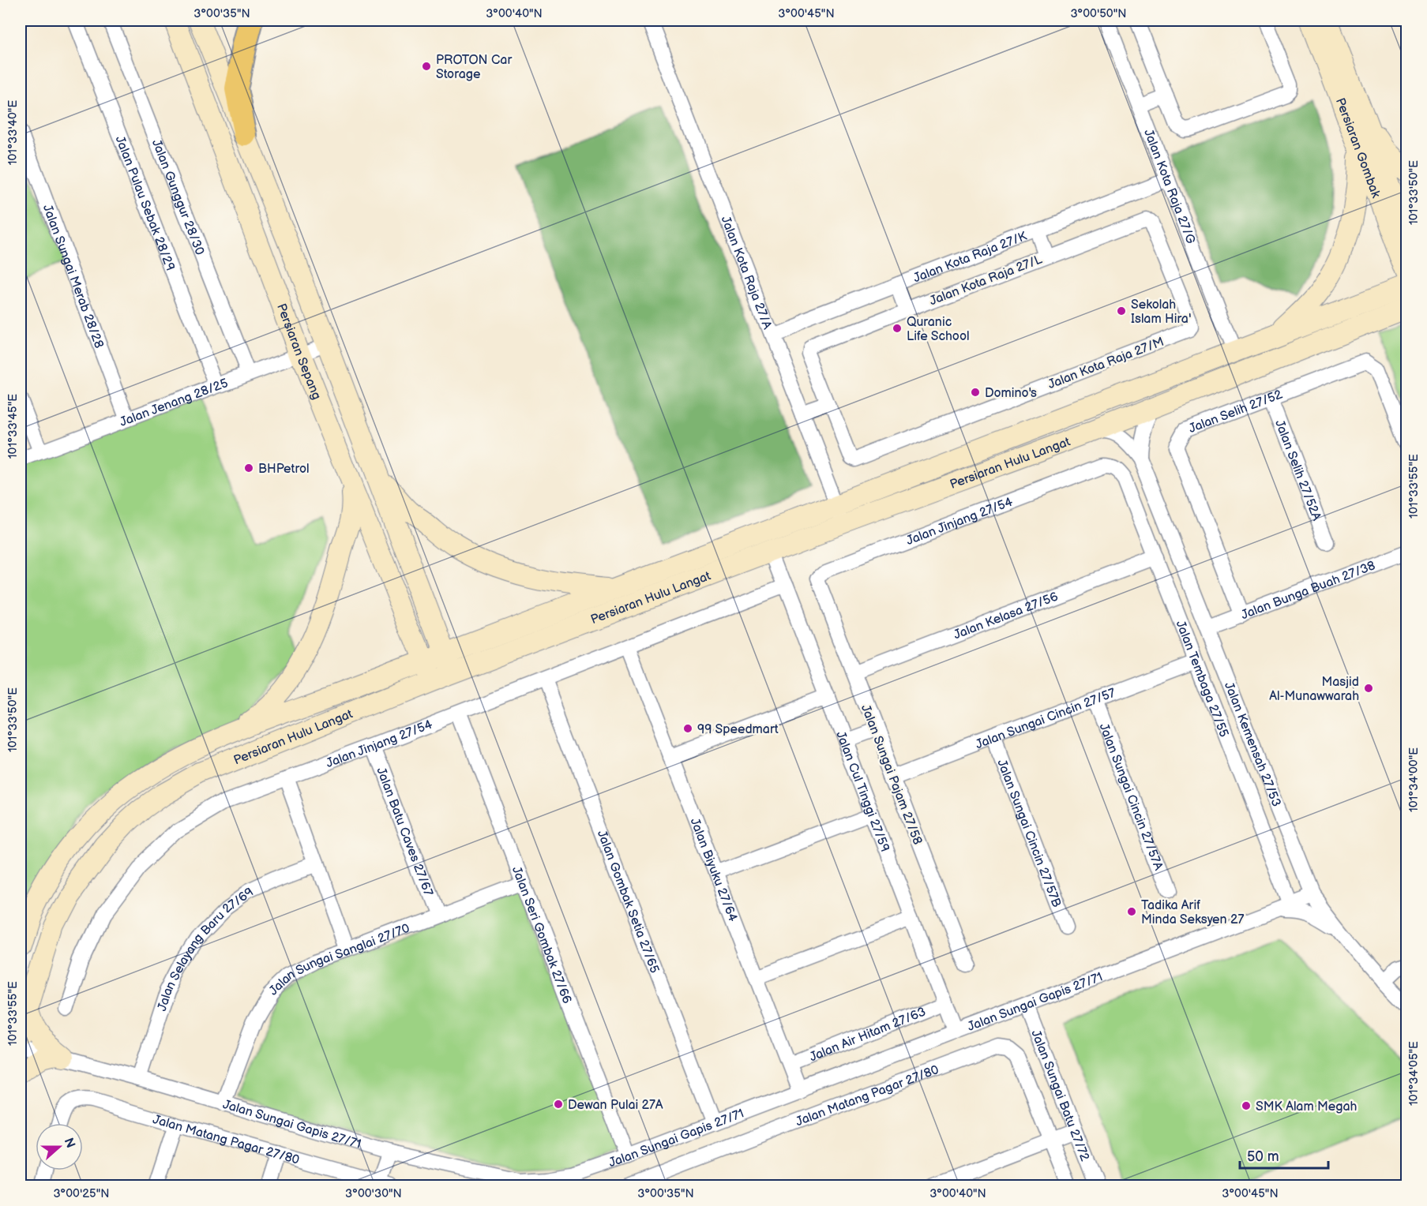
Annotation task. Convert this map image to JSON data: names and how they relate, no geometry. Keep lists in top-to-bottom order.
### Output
{
  "streets": {
    "main road": ["Persiaran Gombak", "Persiaran Sepang", "Persiaran Hulu Langat"],
    "street": [
      "Jalan Kota Raja 27/G",
      "Jalan Gunggur 28/30",
      "Jalan Pulau Sebak 28/29",
      "Jalan Kota Raja 27/K",
      "Jalan Kota Raja 27/A",
      "Jalan Sungai Merab 28/28",
      "Jalan Kota Raja 27/L",
      "Jalan Kota Raja 27/M",
      "Jalan Jenang 28/25",
      "Jalan Selih 27/52",
      "Jalan Selih 27/52A",
      "Jalan Jinjang 27/54",
      "Jalan Bunga Buah 27/38",
      "Jalan Kelasa 27/56",
      "Jalan Tembaga 27/55",
      "Jalan Sungai Cincin 27/57",
      "Jalan Kemensah 27/53",
      "Jalan Sungai Pajam 27/58",
      "Jalan Cul Tinggi 27/59",
      "Jalan Sungai Cincin 27/57A",
      "Jalan Batu Caves 27/67",
      "Jalan Sungai Cincin 27/57B",
      "Jalan Biyuku 27/64",
      "Jalan Gombak Setia 27/65",
      "Jalan Seri Gombak 27/66",
      "Jalan Selayang Baru 27/69",
      "Jalan Sungai Sanglai 27/70",
      "Jalan Sungai Gapis 27/71",
      "Jalan Air Hitam 27/63",
      "Jalan Matang Pagar 27/80",
      "Jalan Sungai Batu 27/72"
    ]
  },
  "crossings": [
    ["Jalan Kota Raja 27/G", "Jalan Kota Raja 27/K"],
    ["Jalan Kota Raja 27/G", "Persiaran Hulu Langat"],
    ["Jalan Gunggur 28/30", "Jalan Jenang 28/25"],
    ["Jalan Pulau Sebak 28/29", "Jalan Jenang 28/25"],
    ["Jalan Kota Raja 27/K", "Jalan Kota Raja 27/A"],
    ["Jalan Kota Raja 27/A", "Persiaran Hulu Langat"],
    ["Jalan Sungai Merab 28/28", "Jalan Jenang 28/25"],
    ["Jalan Kota Raja 27/L", "Jalan Kota Raja 27/M"],
    ["Persiaran Sepang", "Jalan Jenang 28/25"],
    ["Persiaran Sepang", "Persiaran Hulu Langat"],
    ["Jalan Selih 27/52", "Jalan Selih 27/52A"],
    ["Jalan Selih 27/52", "Jalan Bunga Buah 27/38"],
    ["Persiaran Hulu Langat", "Jalan Cul Tinggi 27/59"],
    ["Jalan Jinjang 27/54", "Jalan Tembaga 27/55"],
    ["Jalan Jinjang 27/54", "Jalan Sungai Pajam 27/58"],
    ["Jalan Jinjang 27/54", "Jalan Cul Tinggi 27/59"],
    ["Jalan Jinjang 27/54", "Jalan Batu Caves 27/67"],
    ["Jalan Jinjang 27/54", "Jalan Biyuku 27/64"],
    ["Jalan Jinjang 27/54", "Jalan Gombak Setia 27/65"],
    ["Jalan Jinjang 27/54", "Jalan Seri Gombak 27/66"],
    ["Jalan Bunga Buah 27/38", "Jalan Kemensah 27/53"],
    ["Jalan Kelasa 27/56", "Jalan Tembaga 27/55"],
    ["Jalan Kelasa 27/56", "Jalan Sungai Pajam 27/58"],
    ["Jalan Tembaga 27/55", "Jalan Sungai Cincin 27/57"],
    ["Jalan Tembaga 27/55", "Jalan Sungai Gapis 27/71"],
    ["Jalan Sungai Cincin 27/57", "Jalan Sungai Pajam 27/58"],
    ["Jalan Sungai Cincin 27/57", "Jalan Sungai Cincin 27/57A"],
    ["Jalan Sungai Cincin 27/57", "Jalan Sungai Cincin 27/57B"],
    ["Jalan Kemensah 27/53", "Jalan Sungai Gapis 27/71"],
    ["Jalan Cul Tinggi 27/59", "Jalan Sungai Gapis 27/71"],
    ["Jalan Cul Tinggi 27/59", "Jalan Air Hitam 27/63"],
    ["Jalan Batu Caves 27/67", "Jalan Sungai Sanglai 27/70"],
    ["Jalan Biyuku 27/64", "Jalan Sungai Gapis 27/71"],
    ["Jalan Biyuku 27/64", "Jalan Air Hitam 27/63"],
    ["Jalan Gombak Setia 27/65", "Jalan Sungai Gapis 27/71"],
    ["Jalan Seri Gombak 27/66", "Jalan Sungai Sanglai 27/70"],
    ["Jalan Seri Gombak 27/66", "Jalan Sungai Gapis 27/71"],
    ["Jalan Selayang Baru 27/69", "Jalan Sungai Gapis 27/71"],
    ["Jalan Sungai Sanglai 27/70", "Jalan Sungai Gapis 27/71"],
    ["Jalan Sungai Gapis 27/71", "Jalan Sungai Batu 27/72"]
  ],
  "places": [
    "PROTON Car Storage",
    "Sekolah Islam Hira'",
    "Quranic Life School",
    "Domino's",
    "BHPetrol",
    "Masjid Al-Munawwarah",
    "99 Speedmart",
    "Tadika Arif Minda Seksyen 27",
    "Dewan Pulai 27A",
    "SMK Alam Megah"
  ],
  "scale_bar": "50 m",
  "north": "right",
  "coordinates": [
    "3°00'35\"N",
    "3°00'40\"N",
    "3°00'45\"N",
    "3°00'50\"N",
    "101°33'40\"E",
    "101°33'50\"E",
    "101°33'45\"E",
    "101°33'55\"E",
    "101°34'00\"E",
    "101°34'05\"E",
    "3°00'25\"N",
    "3°00'30\"N"
  ]
}
